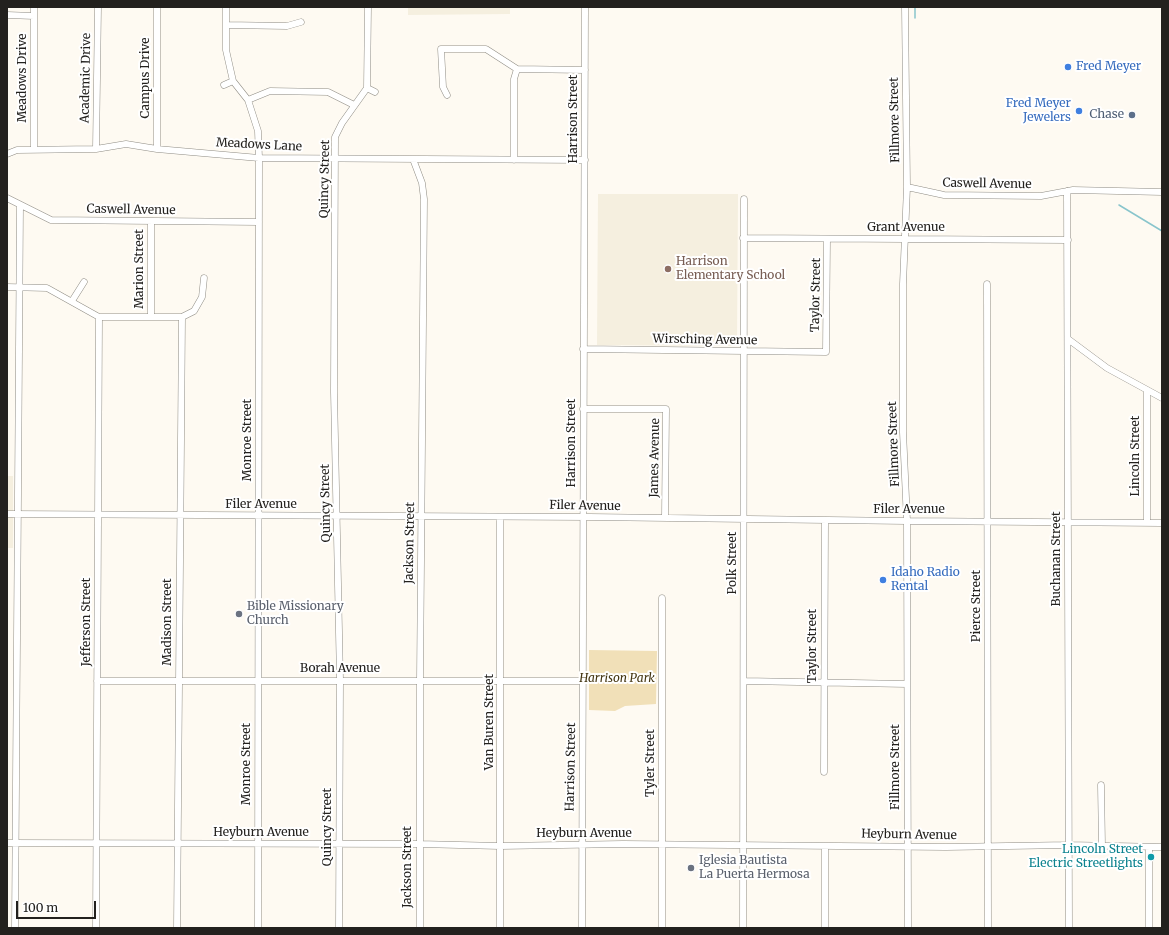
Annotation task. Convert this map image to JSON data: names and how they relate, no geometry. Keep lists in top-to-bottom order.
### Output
{
  "streets": {
    "street": [
      "Meadows Drive",
      "Academic Drive",
      "Campus Drive",
      "Harrison Street",
      "Fillmore Street",
      "Meadows Lane",
      "Quincy Street",
      "Caswell Avenue",
      "Grant Avenue",
      "Marion Street",
      "Taylor Street",
      "Wirsching Avenue",
      "Monroe Street",
      "Lincoln Street",
      "James Avenue",
      "Filer Avenue",
      "Jackson Street",
      "Buchanan Street",
      "Polk Street",
      "Pierce Street",
      "Jefferson Street",
      "Madison Street",
      "Borah Avenue",
      "Van Buren Street",
      "Tyler Street",
      "Heyburn Avenue"
    ]
  },
  "crossings": [
    ["Meadows Drive", "Meadows Lane"],
    ["Academic Drive", "Meadows Lane"],
    ["Campus Drive", "Meadows Lane"],
    ["Harrison Street", "Meadows Lane"],
    ["Harrison Street", "Wirsching Avenue"],
    ["Harrison Street", "James Avenue"],
    ["Harrison Street", "Filer Avenue"],
    ["Harrison Street", "Borah Avenue"],
    ["Harrison Street", "Heyburn Avenue"],
    ["Fillmore Street", "Caswell Avenue"],
    ["Fillmore Street", "Grant Avenue"],
    ["Fillmore Street", "Filer Avenue"],
    ["Fillmore Street", "Heyburn Avenue"],
    ["Meadows Lane", "Quincy Street"],
    ["Meadows Lane", "Monroe Street"],
    ["Meadows Lane", "Jackson Street"],
    ["Quincy Street", "Filer Avenue"],
    ["Quincy Street", "Borah Avenue"],
    ["Quincy Street", "Heyburn Avenue"],
    ["Caswell Avenue", "Marion Street"],
    ["Caswell Avenue", "Monroe Street"],
    ["Caswell Avenue", "Buchanan Street"],
    ["Grant Avenue", "Taylor Street"],
    ["Grant Avenue", "Buchanan Street"],
    ["Grant Avenue", "Polk Street"],
    ["Taylor Street", "Wirsching Avenue"],
    ["Taylor Street", "Filer Avenue"],
    ["Wirsching Avenue", "Polk Street"],
    ["Monroe Street", "Filer Avenue"],
    ["Monroe Street", "Borah Avenue"],
    ["Monroe Street", "Heyburn Avenue"],
    ["Lincoln Street", "Filer Avenue"],
    ["James Avenue", "Filer Avenue"],
    ["Filer Avenue", "Jackson Street"],
    ["Filer Avenue", "Buchanan Street"],
    ["Filer Avenue", "Polk Street"],
    ["Filer Avenue", "Pierce Street"],
    ["Filer Avenue", "Jefferson Street"],
    ["Filer Avenue", "Madison Street"],
    ["Filer Avenue", "Van Buren Street"],
    ["Jackson Street", "Borah Avenue"],
    ["Jackson Street", "Heyburn Avenue"],
    ["Buchanan Street", "Heyburn Avenue"],
    ["Polk Street", "Heyburn Avenue"],
    ["Pierce Street", "Heyburn Avenue"],
    ["Jefferson Street", "Borah Avenue"],
    ["Jefferson Street", "Heyburn Avenue"],
    ["Madison Street", "Borah Avenue"],
    ["Madison Street", "Heyburn Avenue"],
    ["Borah Avenue", "Van Buren Street"],
    ["Van Buren Street", "Heyburn Avenue"],
    ["Tyler Street", "Heyburn Avenue"]
  ],
  "parks": ["Harrison Park"],
  "places": [
    "Fred Meyer",
    "Fred Meyer Jewelers",
    "Chase",
    "Harrison Elementary School",
    "Idaho Radio Rental",
    "Bible Missionary Church",
    "Lincoln Street Electric Streetlights",
    "Iglesia Bautista La Puerta Hermosa"
  ],
  "scale_bar": "100 m"
}
